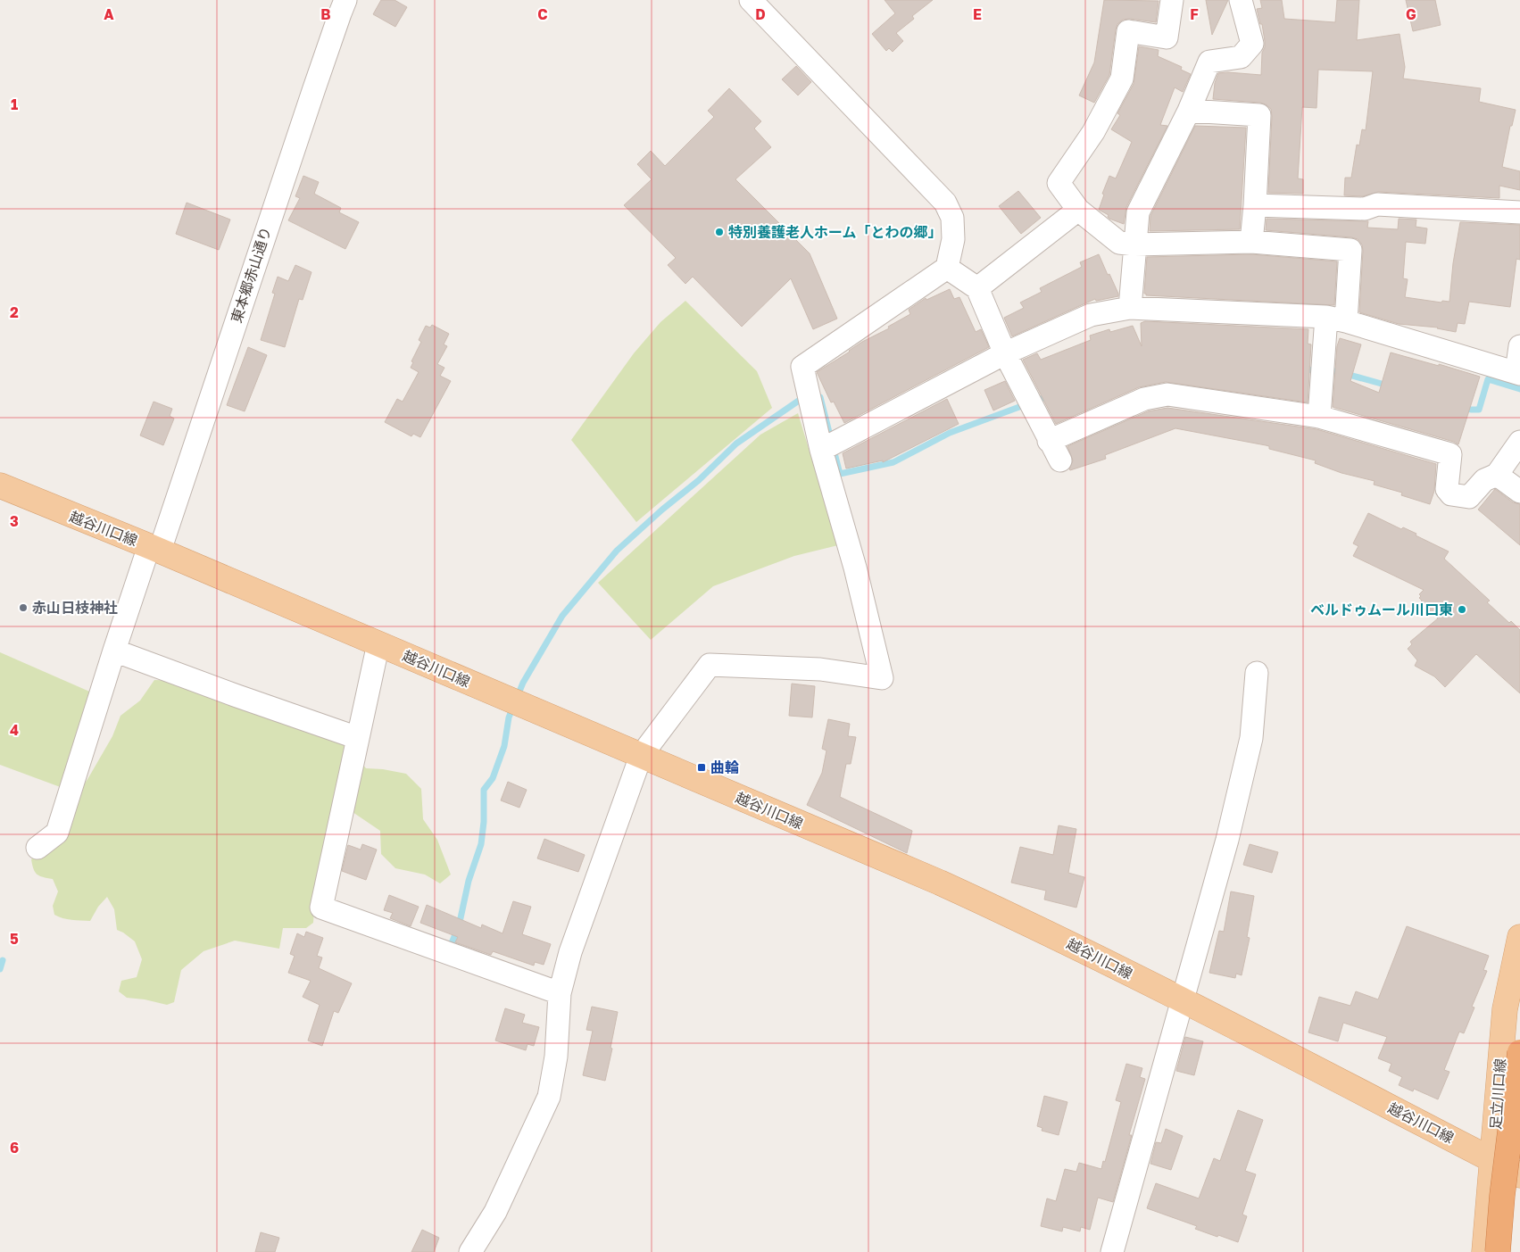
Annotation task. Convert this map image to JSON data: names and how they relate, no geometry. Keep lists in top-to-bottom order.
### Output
{
  "streets": {
    "main road": ["越谷川口線", "足立川口線"],
    "street": ["東本郷赤山通り"]
  },
  "crossings": [
    ["東本郷赤山通り", "越谷川口線"],
    ["越谷川口線", "足立川口線"]
  ],
  "places": {
    "other": ["特別養護老人ホーム「とわの郷」", "赤山日枝神社", "ベルドゥムール川口東"],
    "transit": ["曲輪"]
  },
  "grid": {
    "columns": [
      "A",
      "B",
      "C",
      "D",
      "E",
      "F",
      "G"
    ],
    "rows": [
      "1",
      "2",
      "3",
      "4",
      "5",
      "6"
    ]
  }
}
